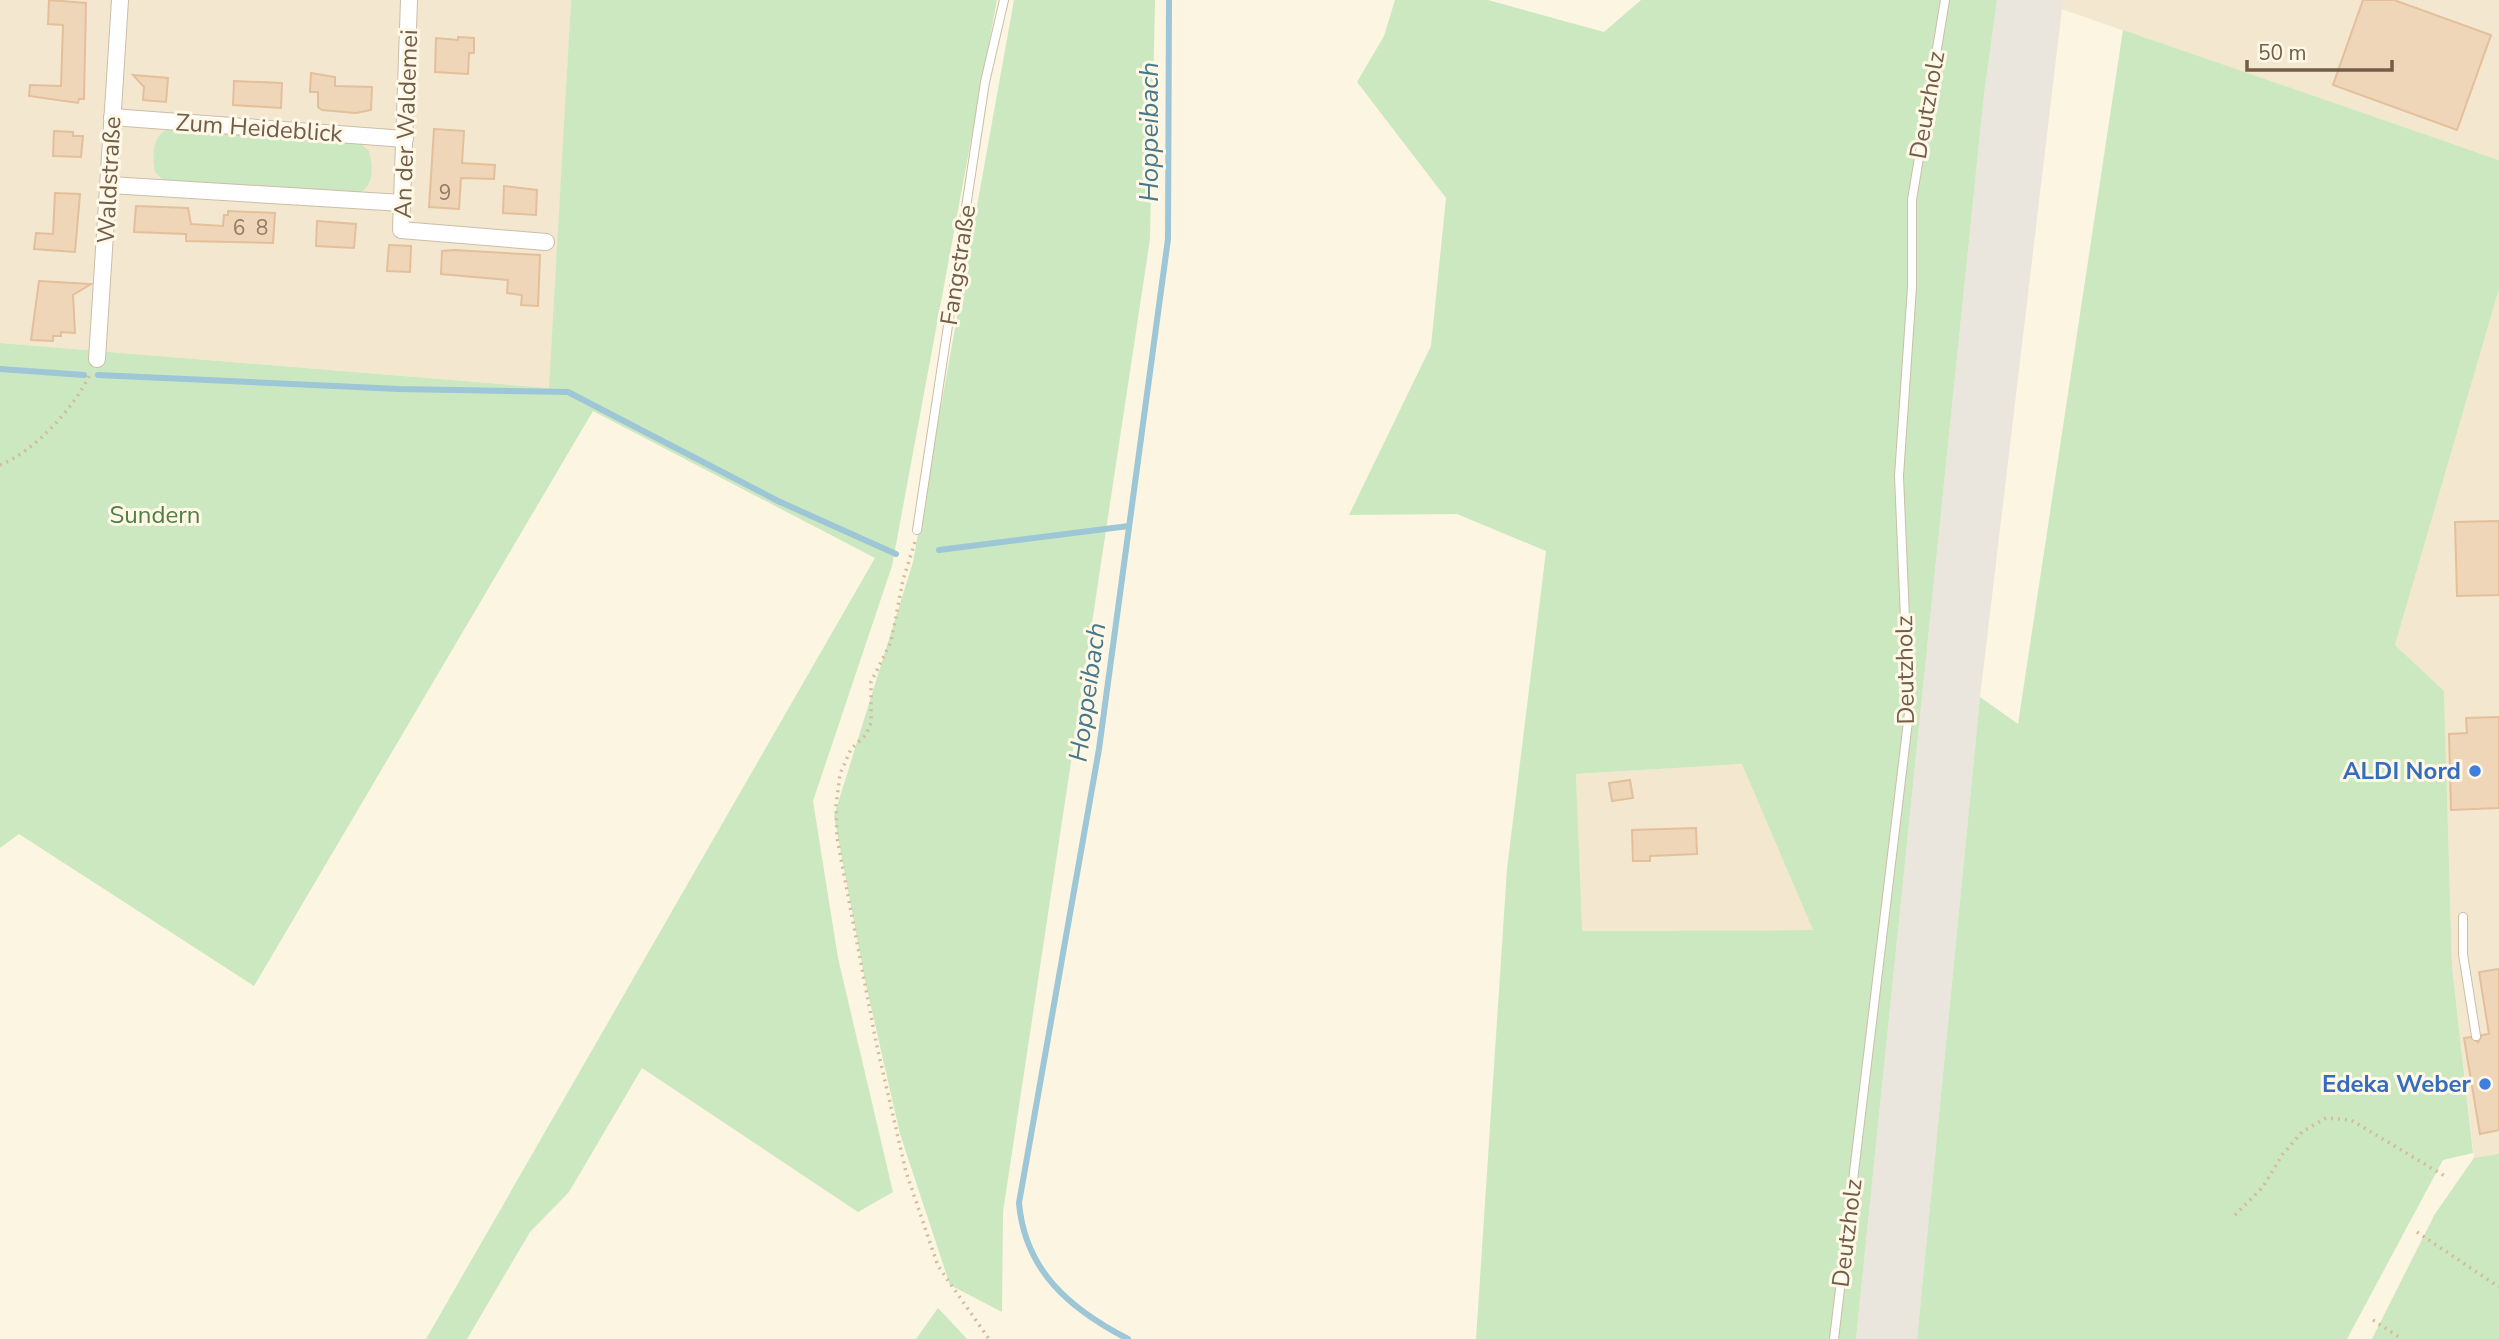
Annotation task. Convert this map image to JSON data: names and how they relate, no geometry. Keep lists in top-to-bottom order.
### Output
{
  "streets": {
    "street": ["An der Waldemei", "Zum Heideblick", "Waldstraße"],
    "lane": ["Deutzholz", "Fangstraße"]
  },
  "crossings": [
    ["An der Waldemei", "Zum Heideblick"],
    ["Zum Heideblick", "Waldstraße"]
  ],
  "water": ["Hoppeibach"],
  "parks": ["Sundern"],
  "places": ["ALDI Nord", "Edeka Weber"],
  "house_numbers": ["9", "6", "8"],
  "scale_bar": "50 m"
}
